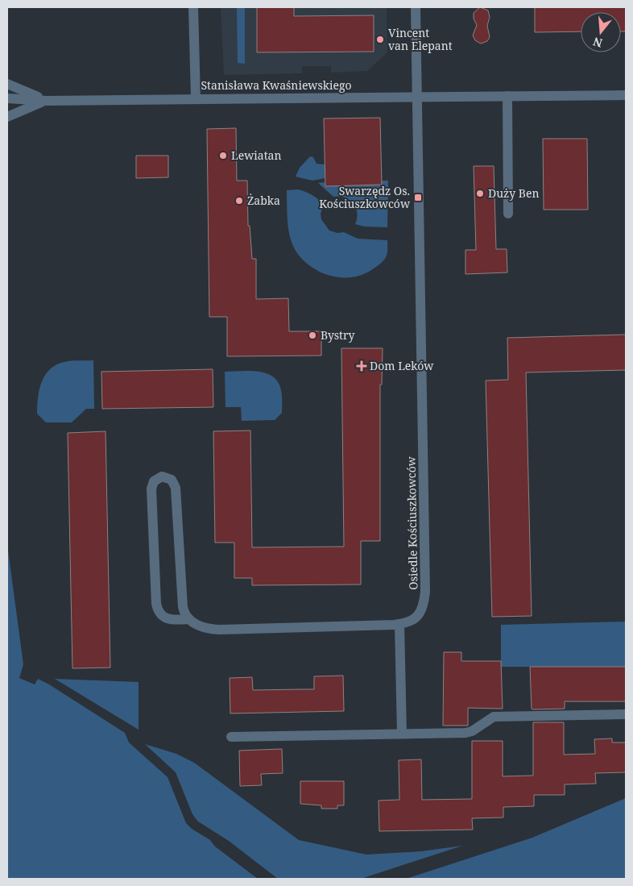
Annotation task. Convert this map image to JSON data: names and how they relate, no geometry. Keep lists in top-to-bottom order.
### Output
{
  "streets": {
    "street": ["Stanisława Kwaśniewskiego", "Osiedle Kościuszkowców"]
  },
  "crossings": [
    ["Stanisława Kwaśniewskiego", "Osiedle Kościuszkowców"]
  ],
  "places": {
    "other": [
      "Vincent van Elepant",
      "Lewiatan",
      "Duży Ben",
      "Żabka",
      "Bystry"
    ],
    "transit": ["Swarzędz Os. Kościuszkowców"],
    "health": ["Dom Leków"]
  },
  "north": "bottom"
}
